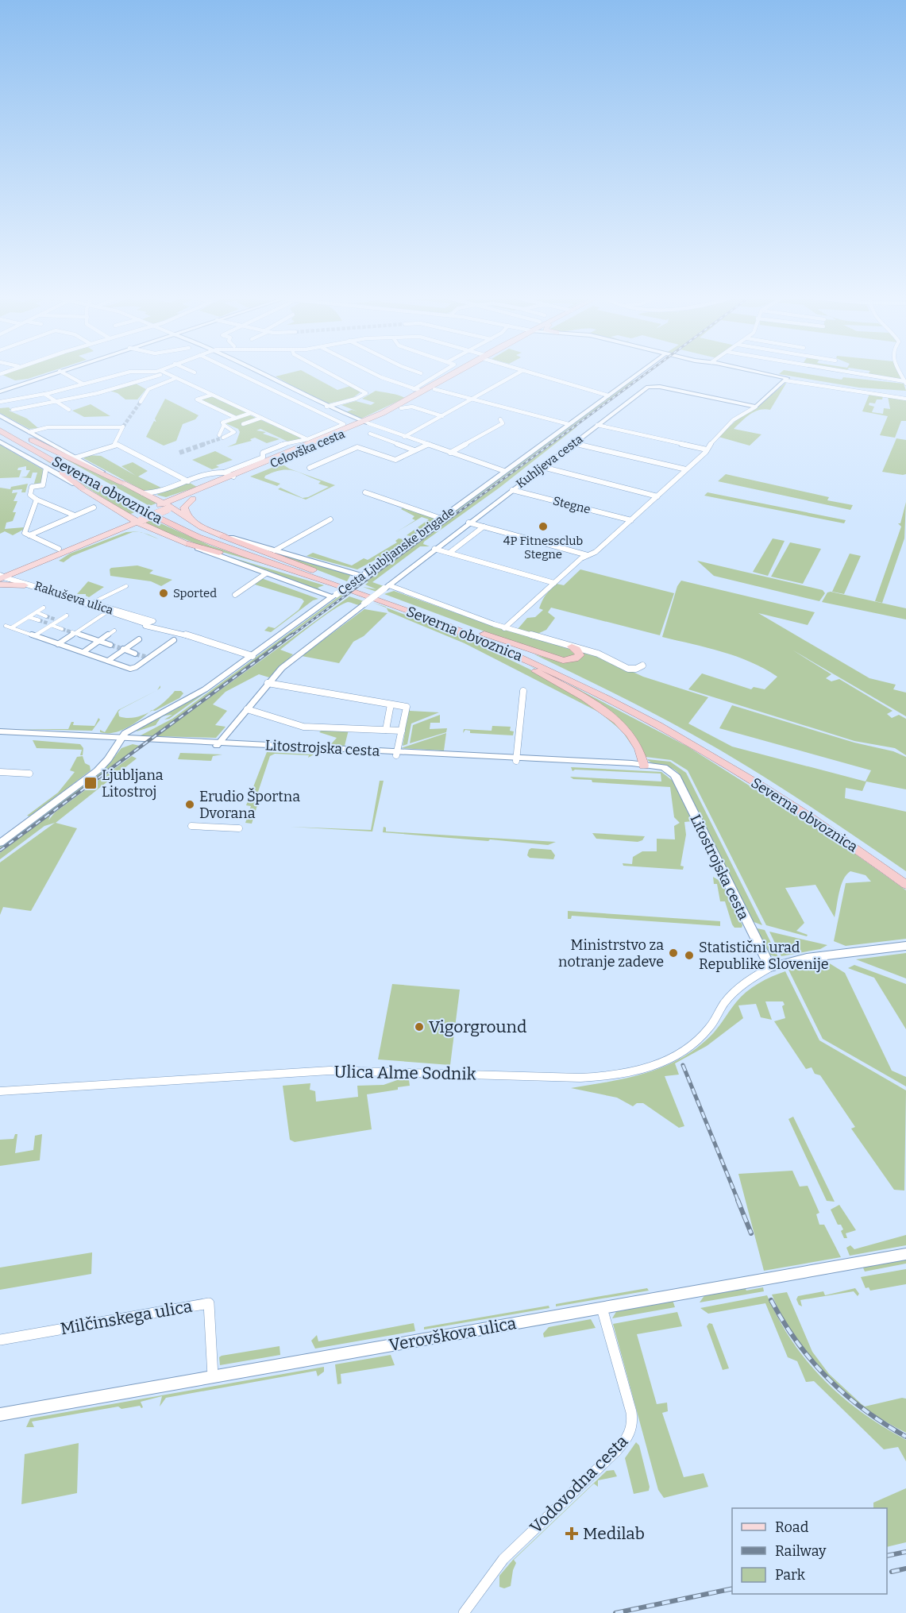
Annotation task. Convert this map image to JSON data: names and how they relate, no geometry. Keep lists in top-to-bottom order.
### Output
{
  "streets": {
    "highway": ["Severna obvoznica"],
    "main road": ["Celovška cesta", "Litostrojska cesta"],
    "street": [
      "Kuhljeva cesta",
      "Stegne",
      "Cesta Ljubljanske brigade",
      "Rakuševa ulica",
      "Ulica Alme Sodnik",
      "Milčinskega ulica",
      "Verovškova ulica",
      "Vodovodna cesta"
    ]
  },
  "crossings": [
    ["Kuhljeva cesta", "Stegne"],
    ["Kuhljeva cesta", "Litostrojska cesta"],
    ["Severna obvoznica", "Cesta Ljubljanske brigade"],
    ["Cesta Ljubljanske brigade", "Rakuševa ulica"],
    ["Cesta Ljubljanske brigade", "Litostrojska cesta"],
    ["Litostrojska cesta", "Ulica Alme Sodnik"],
    ["Milčinskega ulica", "Verovškova ulica"],
    ["Verovškova ulica", "Vodovodna cesta"]
  ],
  "places": {
    "other": [
      "4P Fitnessclub Stegne",
      "Sported",
      "Erudio Športna Dvorana",
      "Ministrstvo za notranje zadeve",
      "Statistični urad Republike Slovenije",
      "Vigorground"
    ],
    "transit": ["Ljubljana Litostroj"],
    "health": ["Medilab"]
  },
  "legend": ["Road", "Railway", "Park"]
}
